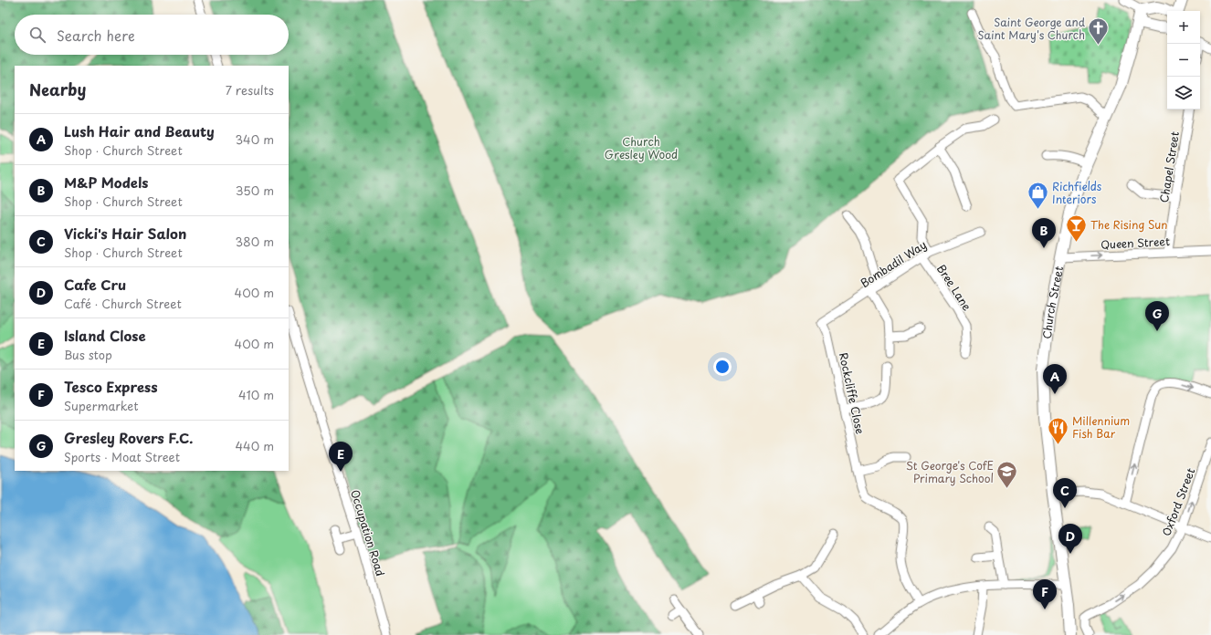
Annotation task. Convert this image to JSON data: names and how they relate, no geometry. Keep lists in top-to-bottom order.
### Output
{
  "streets": {
    "street": [
      "Chapel Street",
      "Queen Street",
      "Bombadil Way",
      "Bree Lane",
      "Church Street",
      "Rockcliffe Close",
      "Oxford Street",
      "Occupation Road"
    ]
  },
  "crossings": [
    ["Chapel Street", "Queen Street"],
    ["Queen Street", "Church Street"],
    ["Bombadil Way", "Bree Lane"],
    ["Bombadil Way", "Rockcliffe Close"]
  ],
  "one_way": ["Oxford Street"],
  "parks": ["Church Gresley Wood"],
  "places": {
    "church": ["Saint George and Saint Mary's Church"],
    "shop": ["Richfields Interiors"],
    "bar": ["The Rising Sun"],
    "restaurant": ["Millennium Fish Bar"],
    "school or university": ["St George's CofE Primary School"]
  },
  "page": {
    "map_buttons": ["+", "−"],
    "search": "Search here",
    "heading": ["Nearby", "7 results"],
    "list": [
      {
        "mark": "A",
        "name": "Lush Hair and Beauty",
        "note": "Shop · Church Street",
        "value": "340 m"
      },
      {
        "mark": "B",
        "name": "M&P Models",
        "note": "Shop · Church Street",
        "value": "350 m"
      },
      {
        "mark": "C",
        "name": "Vicki's Hair Salon",
        "note": "Shop · Church Street",
        "value": "380 m"
      },
      {
        "mark": "D",
        "name": "Cafe Cru",
        "note": "Café · Church Street",
        "value": "400 m"
      },
      {
        "mark": "E",
        "name": "Island Close",
        "note": "Bus stop",
        "value": "400 m"
      },
      {
        "mark": "F",
        "name": "Tesco Express",
        "note": "Supermarket",
        "value": "410 m"
      },
      {
        "mark": "G",
        "name": "Gresley Rovers F.C.",
        "note": "Sports · Moat Street",
        "value": "440 m"
      }
    ],
    "pins": [
      "B",
      "G",
      "A",
      "E",
      "C",
      "D",
      "F"
    ]
  }
}
